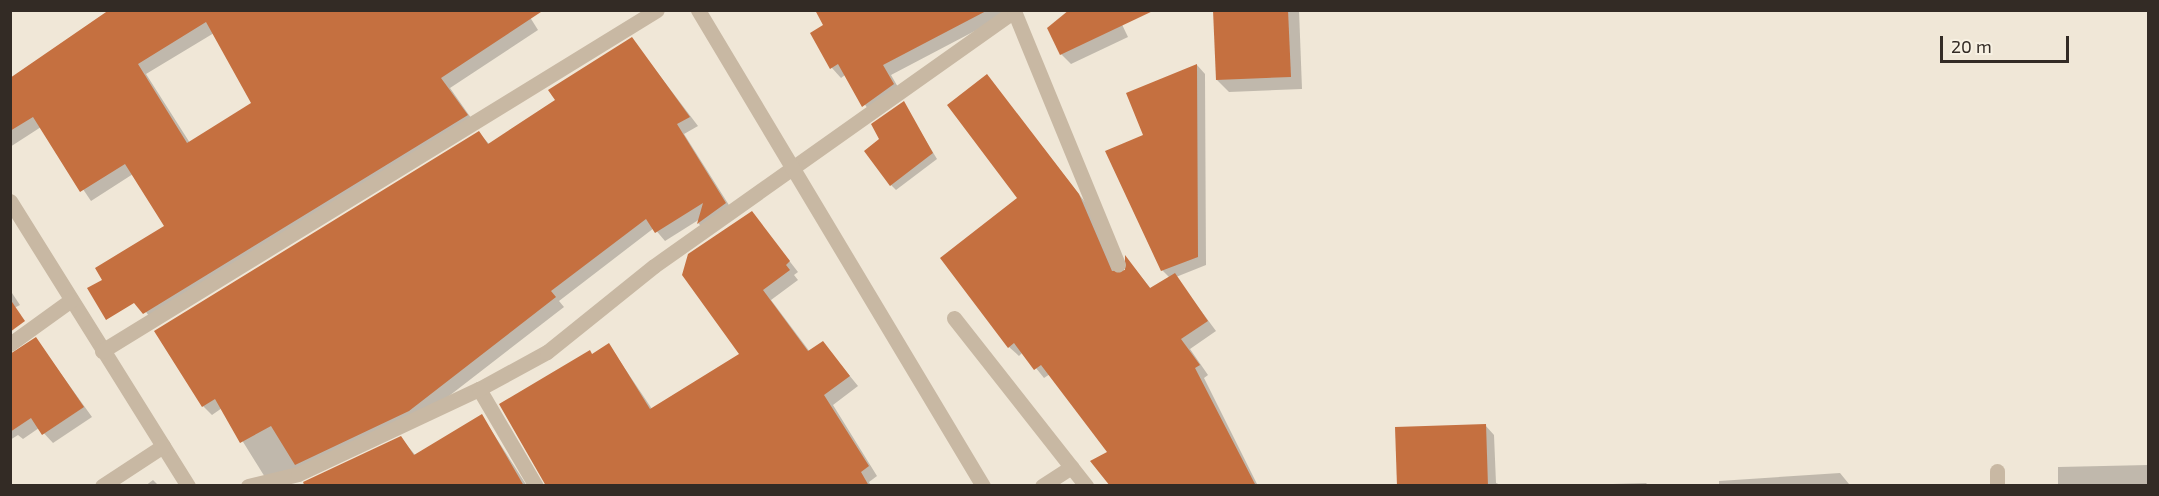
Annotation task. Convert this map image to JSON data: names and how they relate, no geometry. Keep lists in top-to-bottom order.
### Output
{
  "scale_bar": "20 m"
}
